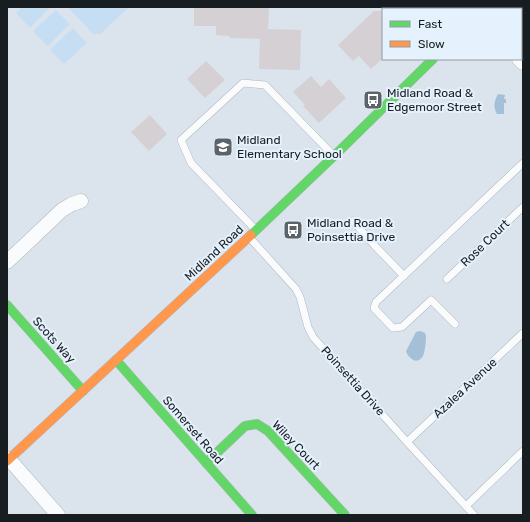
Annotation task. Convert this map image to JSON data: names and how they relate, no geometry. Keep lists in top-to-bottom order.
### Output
{
  "streets": {
    "main road": [
      "Midland Road",
      "Scots Way",
      "Somerset Road",
      "Wiley Court"
    ],
    "lane": ["Rose Court", "Poinsettia Drive", "Azalea Avenue"]
  },
  "crossings": [
    ["Midland Road", "Scots Way"],
    ["Midland Road", "Poinsettia Drive"],
    ["Midland Road", "Somerset Road"],
    ["Poinsettia Drive", "Azalea Avenue"],
    ["Somerset Road", "Wiley Court"]
  ],
  "places": {
    "bus stop": ["Midland Road & Edgemoor Street", "Midland Road & Poinsettia Drive"],
    "school or university": ["Midland Elementary School"]
  },
  "legend": ["Fast", "Slow"]
}
